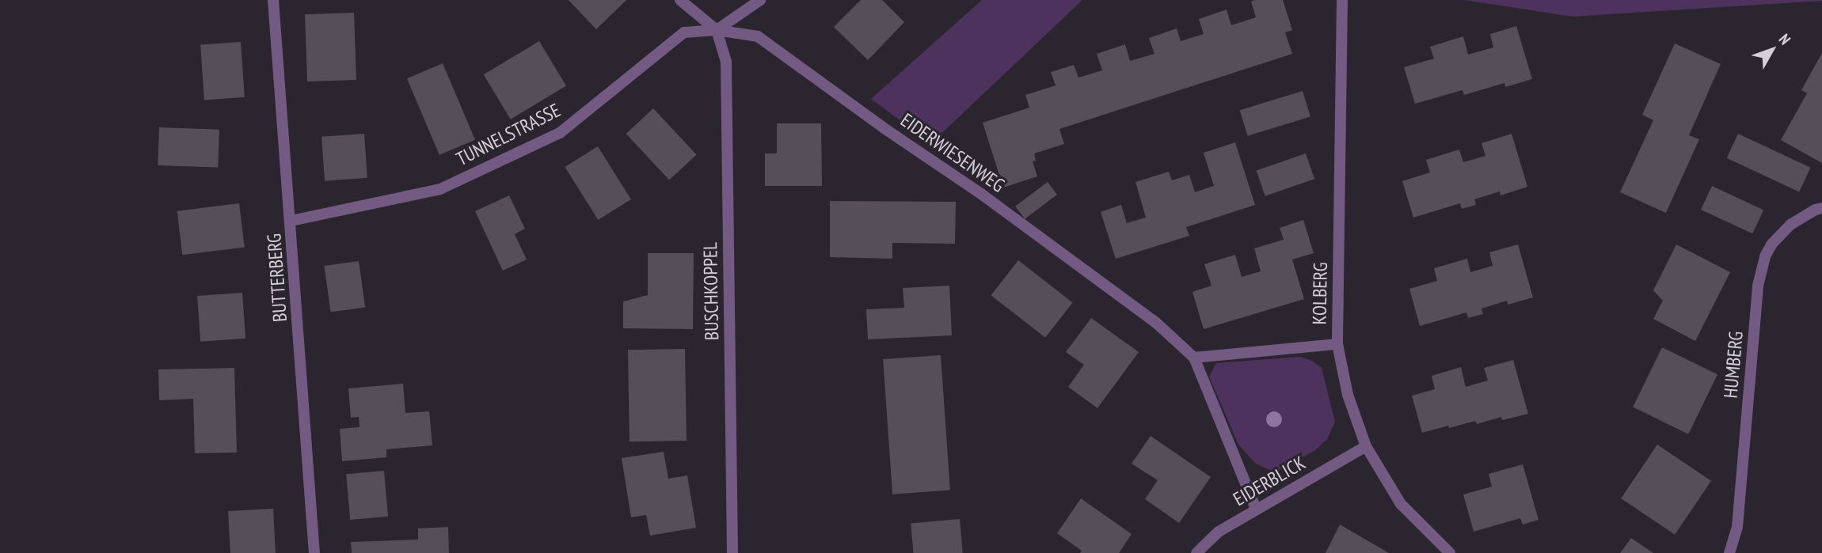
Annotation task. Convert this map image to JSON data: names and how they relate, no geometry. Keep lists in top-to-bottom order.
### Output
{
  "streets": {
    "street": [
      "TUNNELSTRASSE",
      "EIDERWIESENWEG",
      "BUTTERBERG",
      "BUSCHKOPPEL",
      "KOLBERG",
      "HUMBERG",
      "EIDERBLICK"
    ]
  },
  "crossings": [
    ["TUNNELSTRASSE", "EIDERWIESENWEG"],
    ["TUNNELSTRASSE", "BUTTERBERG"],
    ["TUNNELSTRASSE", "BUSCHKOPPEL"],
    ["EIDERWIESENWEG", "BUSCHKOPPEL"],
    ["KOLBERG", "EIDERBLICK"]
  ],
  "north": "top right"
}
